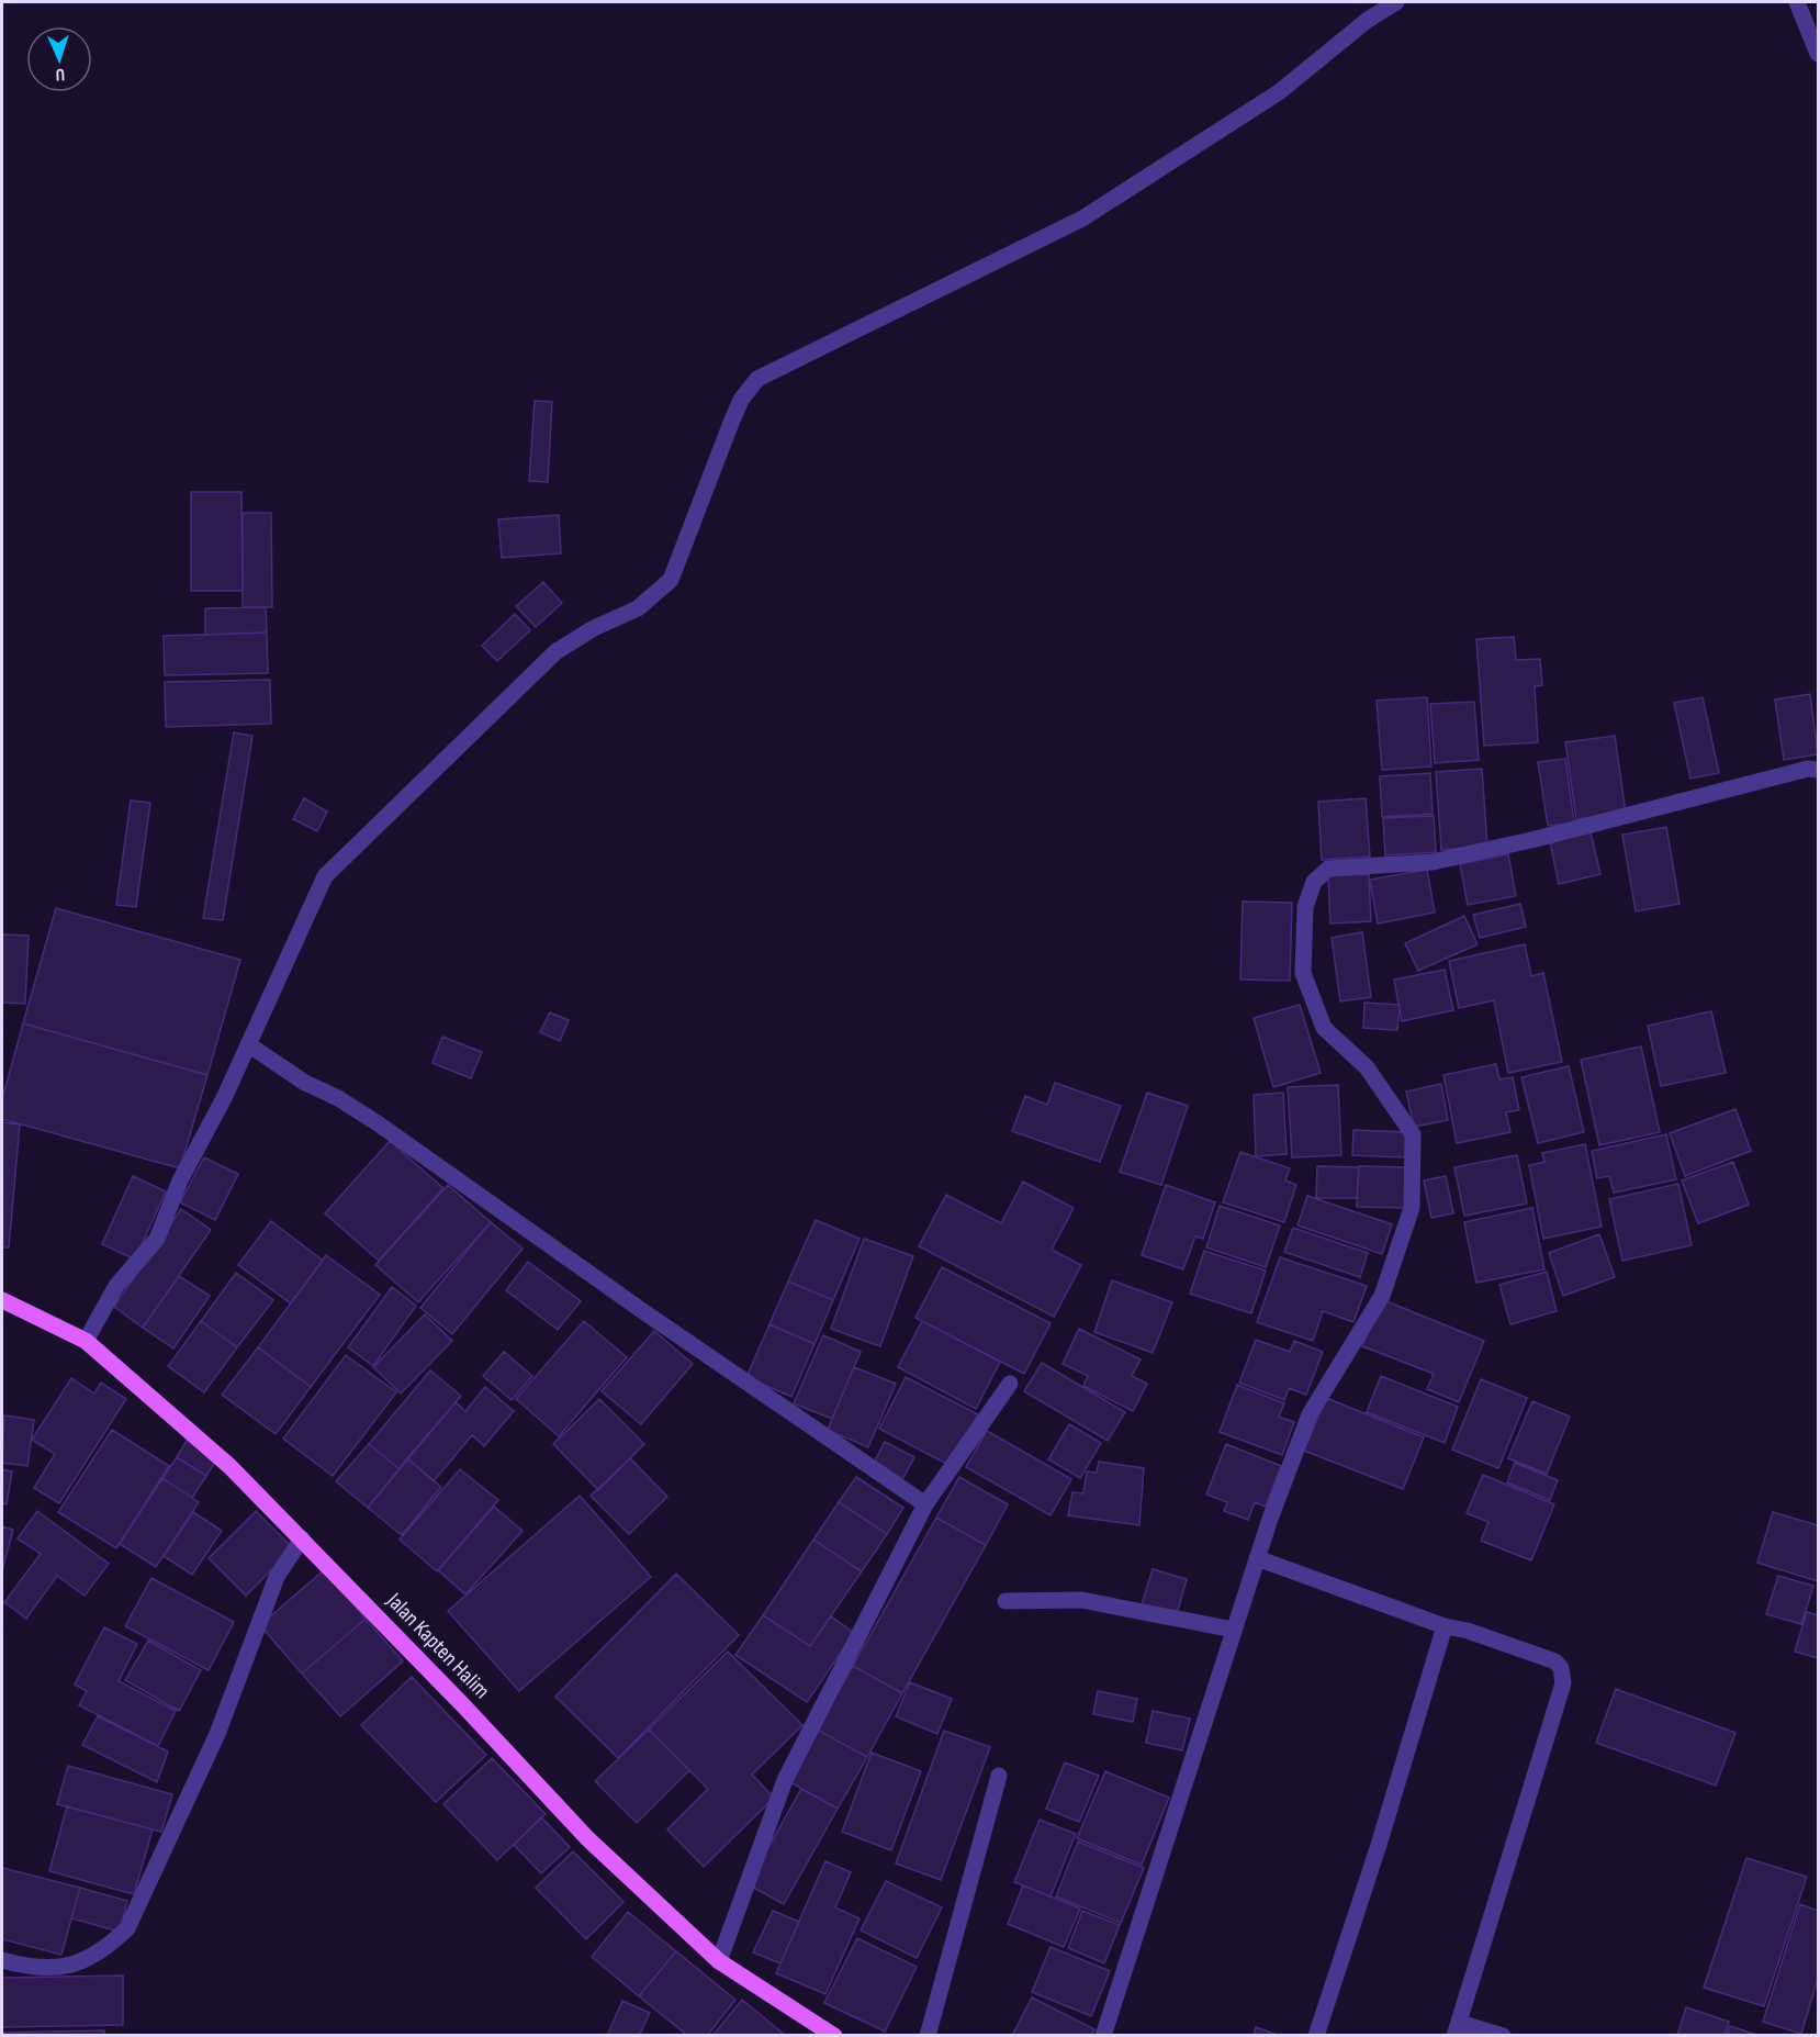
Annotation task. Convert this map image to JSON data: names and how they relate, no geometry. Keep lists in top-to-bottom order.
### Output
{
  "streets": {
    "main road": ["Jalan Kapten Halim"]
  },
  "north": "bottom"
}
